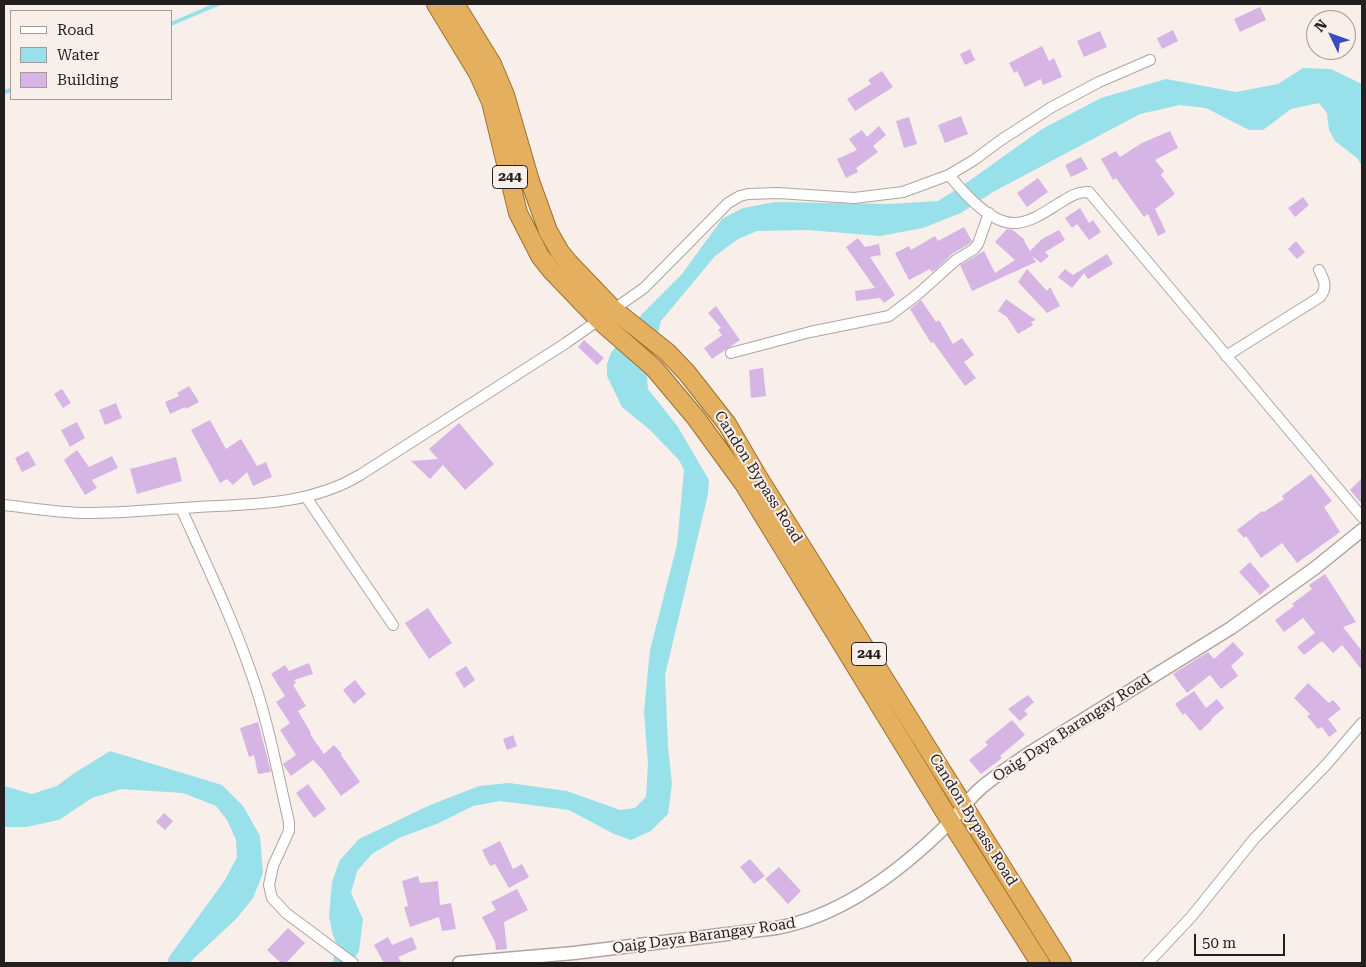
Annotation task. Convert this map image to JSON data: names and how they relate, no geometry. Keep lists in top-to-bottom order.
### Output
{
  "streets": {
    "highway": ["244", "Candon Bypass Road"],
    "street": ["Oaig Daya Barangay Road"]
  },
  "crossings": [
    ["Candon Bypass Road", "Oaig Daya Barangay Road"]
  ],
  "legend": ["Road", "Water", "Building"],
  "scale_bar": "50 m",
  "north": "top left"
}
